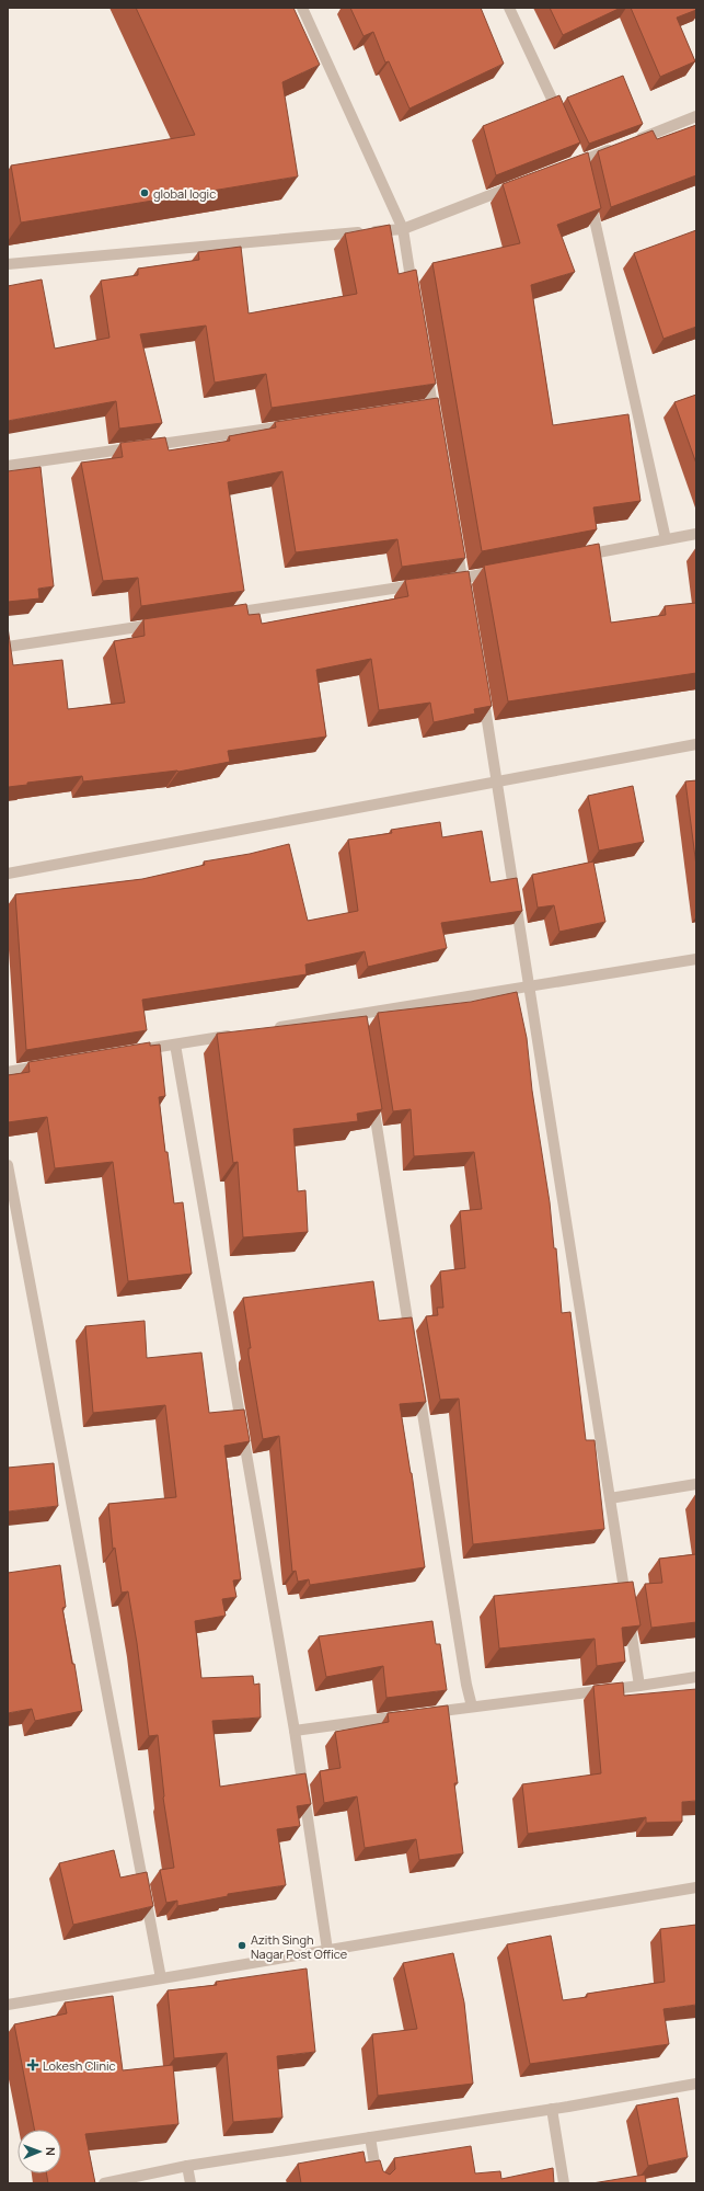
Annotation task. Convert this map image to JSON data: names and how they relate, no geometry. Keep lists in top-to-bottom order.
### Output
{
  "places": {
    "other": ["global logic", "Azith Singh Nagar Post Office"],
    "health": ["Lokesh Clinic"]
  },
  "north": "right"
}
